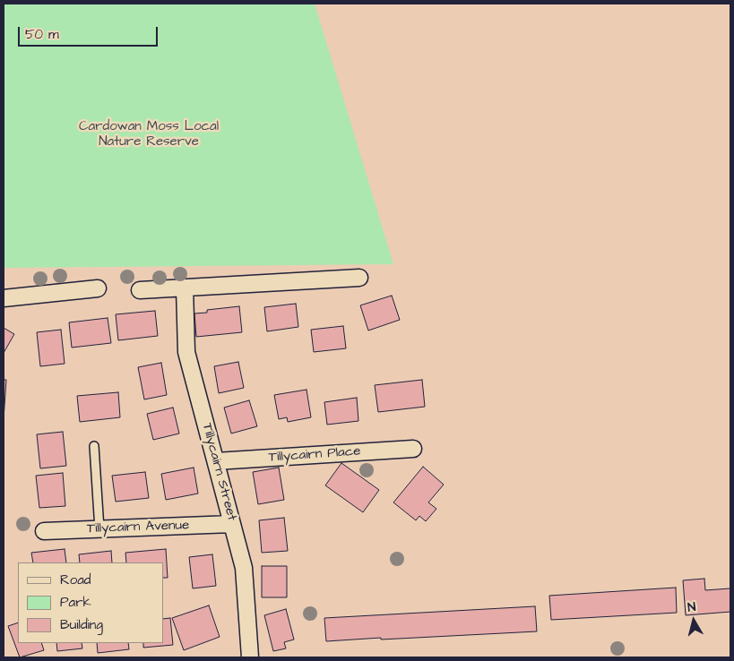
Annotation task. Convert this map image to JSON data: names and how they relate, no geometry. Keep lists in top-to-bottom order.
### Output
{
  "streets": {
    "street": ["Tillycairn Place", "Tillycairn Street", "Tillycairn Avenue"]
  },
  "crossings": [
    ["Tillycairn Place", "Tillycairn Street"],
    ["Tillycairn Street", "Tillycairn Avenue"]
  ],
  "parks": ["Cardowan Moss Local Nature Reserve"],
  "legend": ["Road", "Park", "Building"],
  "scale_bar": "50 m",
  "north": "top"
}
